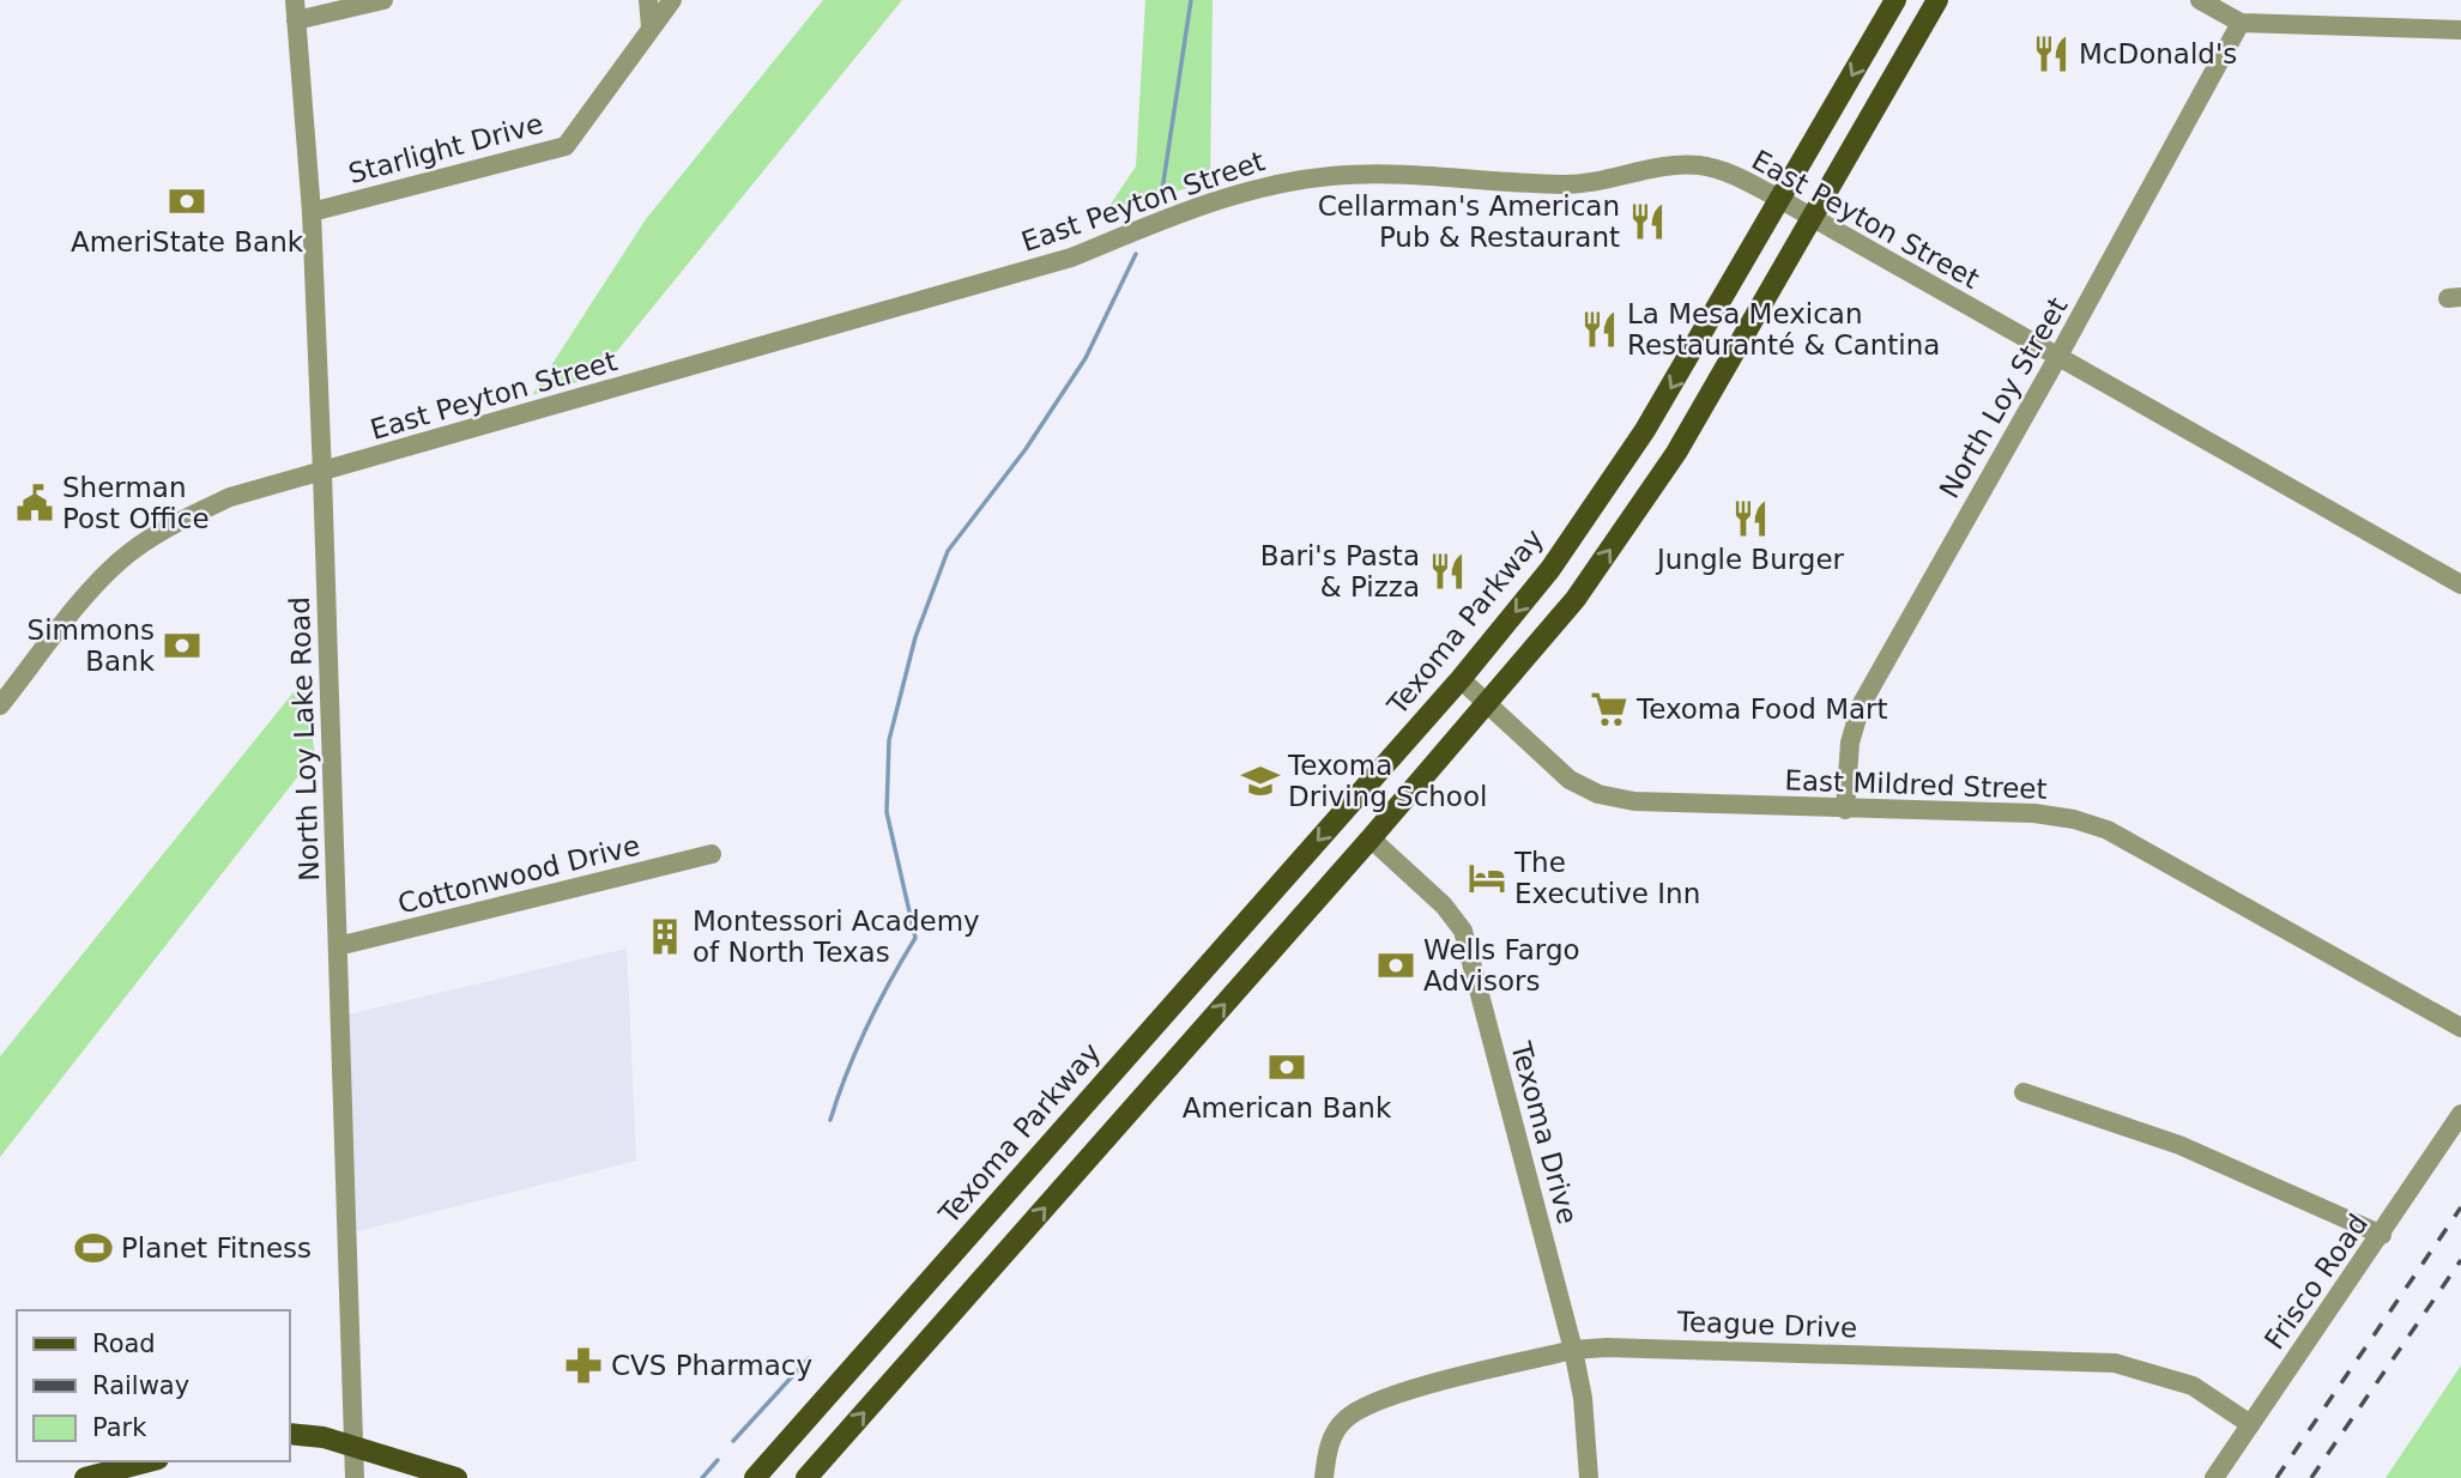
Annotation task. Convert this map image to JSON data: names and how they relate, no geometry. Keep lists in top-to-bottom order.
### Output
{
  "streets": {
    "main road": ["Texoma Parkway"],
    "street": [
      "Starlight Drive",
      "East Peyton Street",
      "North Loy Street",
      "North Loy Lake Road",
      "East Mildred Street",
      "Cottonwood Drive",
      "Texoma Drive",
      "Frisco Road",
      "Teague Drive"
    ]
  },
  "crossings": [
    ["Starlight Drive", "North Loy Lake Road"],
    ["East Peyton Street", "North Loy Street"],
    ["East Peyton Street", "Texoma Parkway"],
    ["East Peyton Street", "North Loy Lake Road"],
    ["North Loy Street", "East Mildred Street"],
    ["Texoma Parkway", "East Mildred Street"],
    ["North Loy Lake Road", "Cottonwood Drive"],
    ["Texoma Drive", "Teague Drive"],
    ["Frisco Road", "Teague Drive"]
  ],
  "places": {
    "restaurant": [
      "McDonald's",
      "Cellarman's American Pub & Restaurant",
      "La Mesa Mexican Restauranté & Cantina",
      "Jungle Burger",
      "Bari's Pasta & Pizza"
    ],
    "bank": [
      "AmeriState Bank",
      "Simmons Bank",
      "Wells Fargo Advisors",
      "American Bank"
    ],
    "public building": ["Sherman Post Office"],
    "supermarket": ["Texoma Food Mart"],
    "school or university": ["Texoma Driving School"],
    "hotel": ["The Executive Inn"],
    "building": ["Montessori Academy of North Texas"],
    "sports": ["Planet Fitness"],
    "pharmacy": ["CVS Pharmacy"]
  },
  "legend": ["Road", "Railway", "Park"]
}
